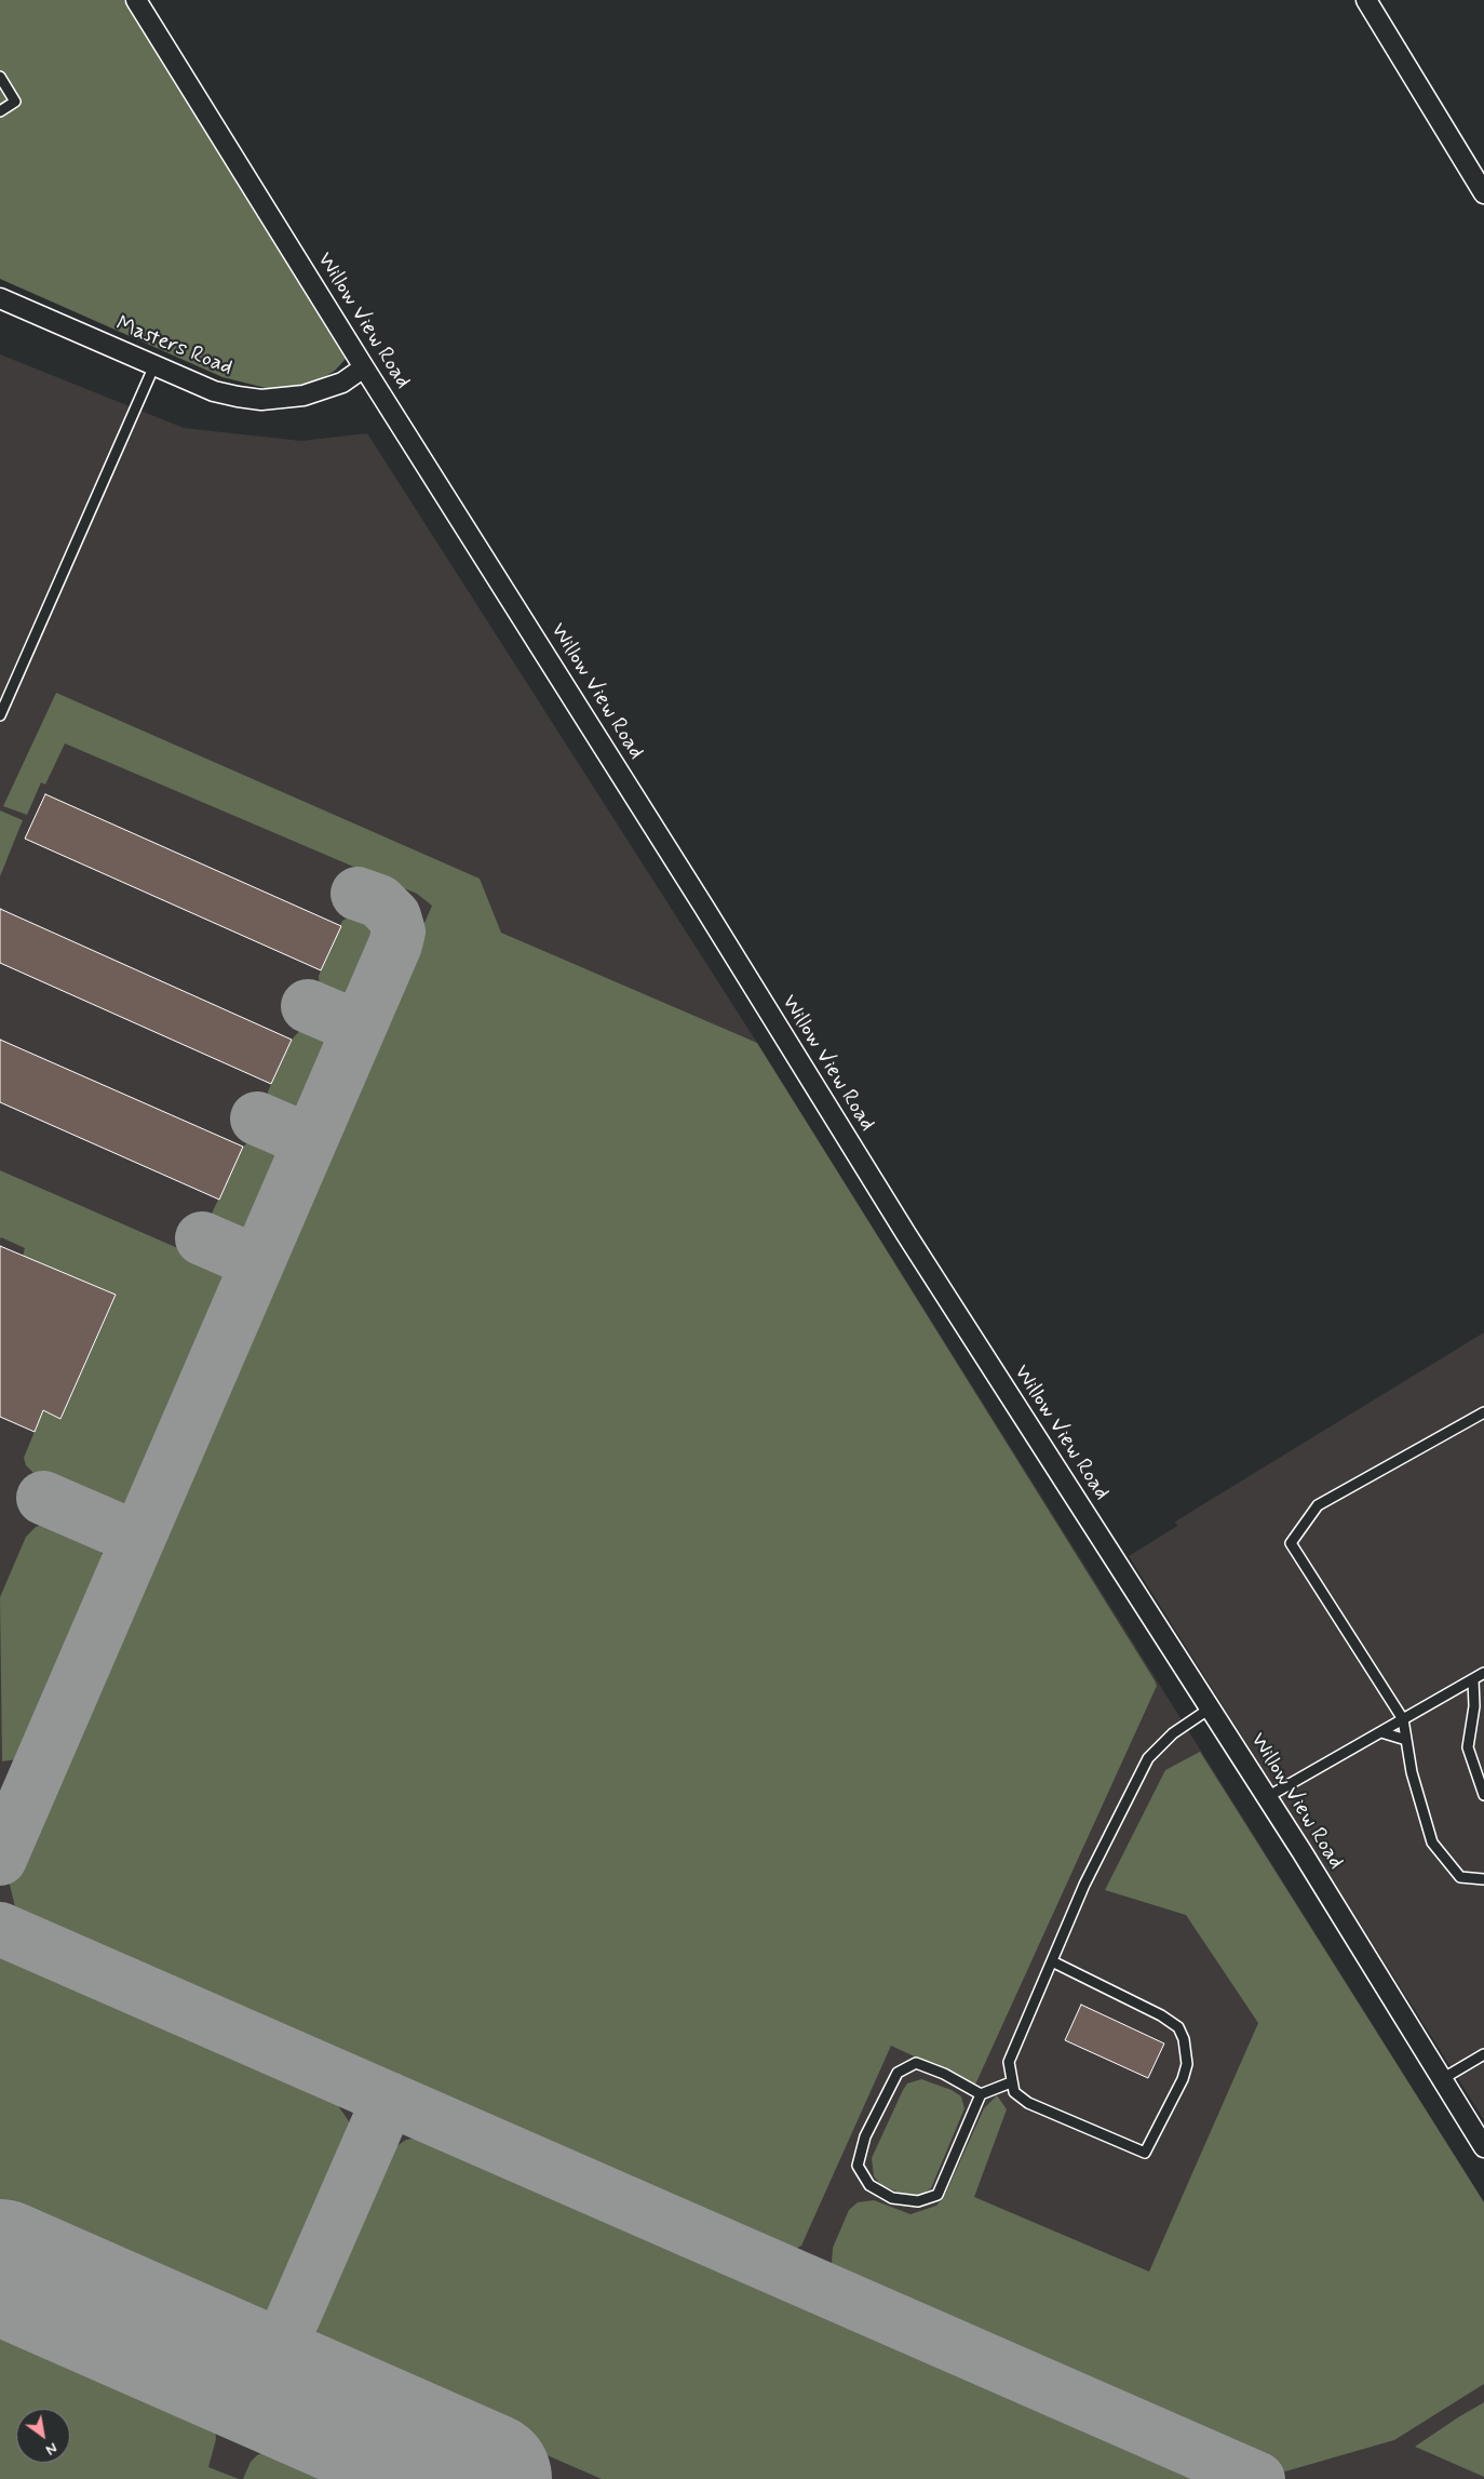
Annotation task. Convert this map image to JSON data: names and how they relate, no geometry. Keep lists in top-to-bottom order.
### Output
{
  "streets": {
    "street": ["Willow View Road", "Masters Road"]
  },
  "crossings": [
    ["Willow View Road", "Masters Road"]
  ],
  "north": "bottom right"
}
